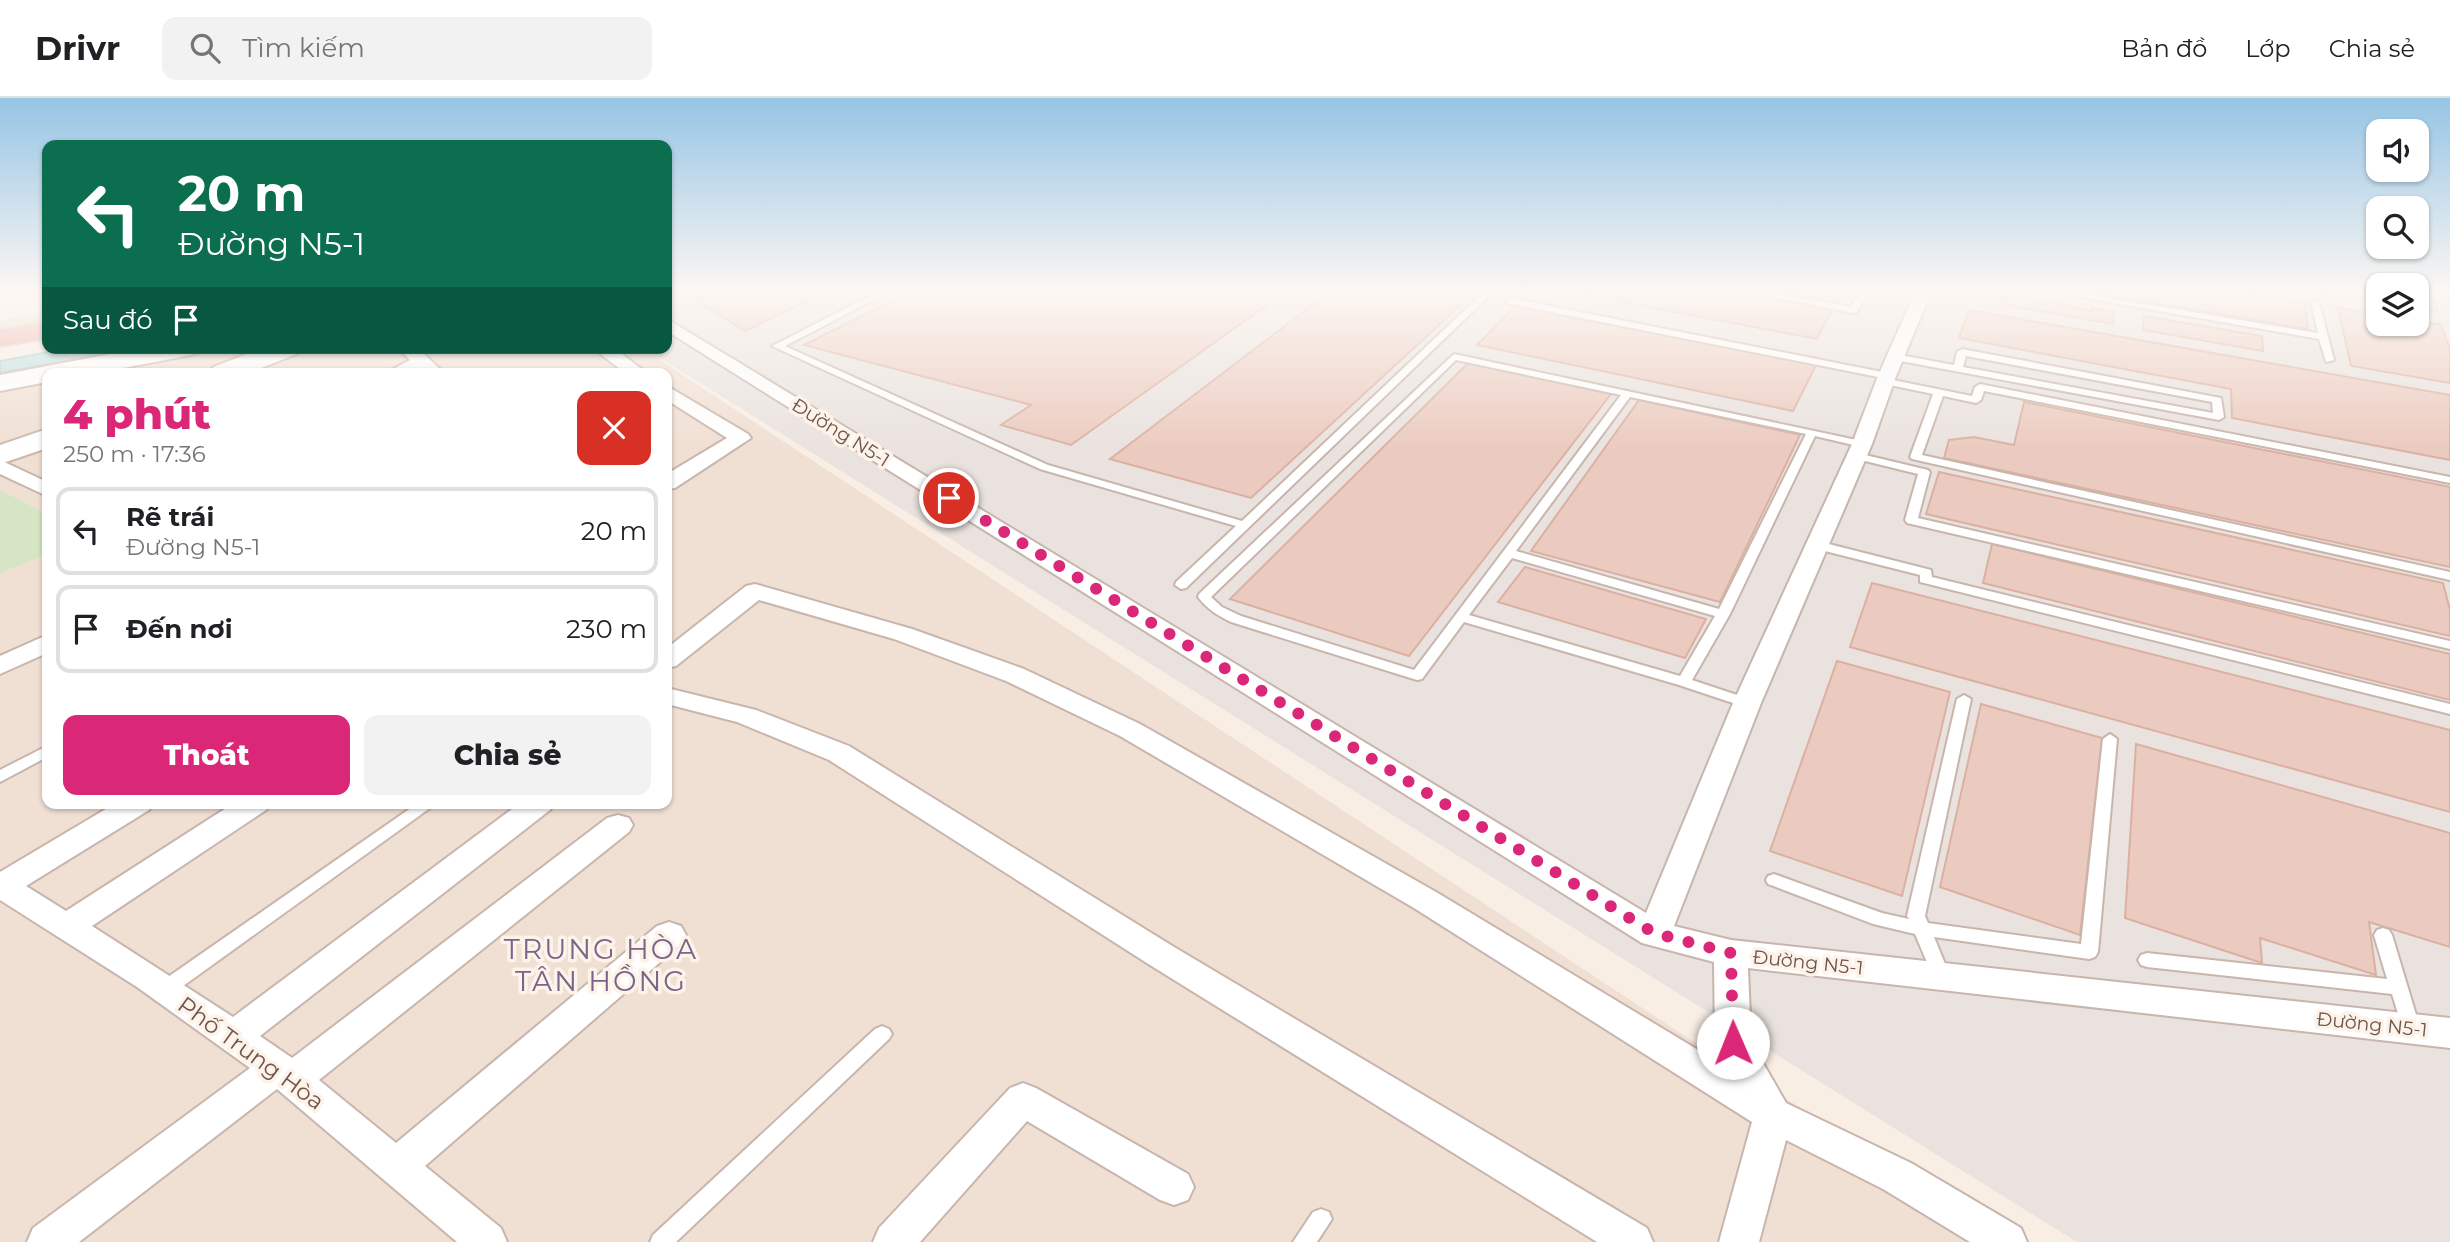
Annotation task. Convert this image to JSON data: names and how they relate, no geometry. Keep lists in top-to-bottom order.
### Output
{
  "streets": {
    "street": ["Đường N5-1", "Phố Trung Hòa"]
  },
  "districts": ["TRUNG HÒA TÂN HỒNG"],
  "page": {
    "header": "Drivr",
    "search": "Tìm kiếm",
    "nav": ["Bản đồ", "Lớp", "Chia sẻ"],
    "turn": ["20 m", "Đường N5-1"],
    "then": "Sau đó",
    "heading": ["4 phút", "250 m · 17:36"],
    "list": [
      {
        "name": "Rẽ trái",
        "note": "Đường N5-1",
        "value": "20 m"
      },
      {
        "name": "Đến nơi",
        "value": "230 m"
      }
    ],
    "buttons": ["Thoát", "Chia sẻ"]
  }
}
